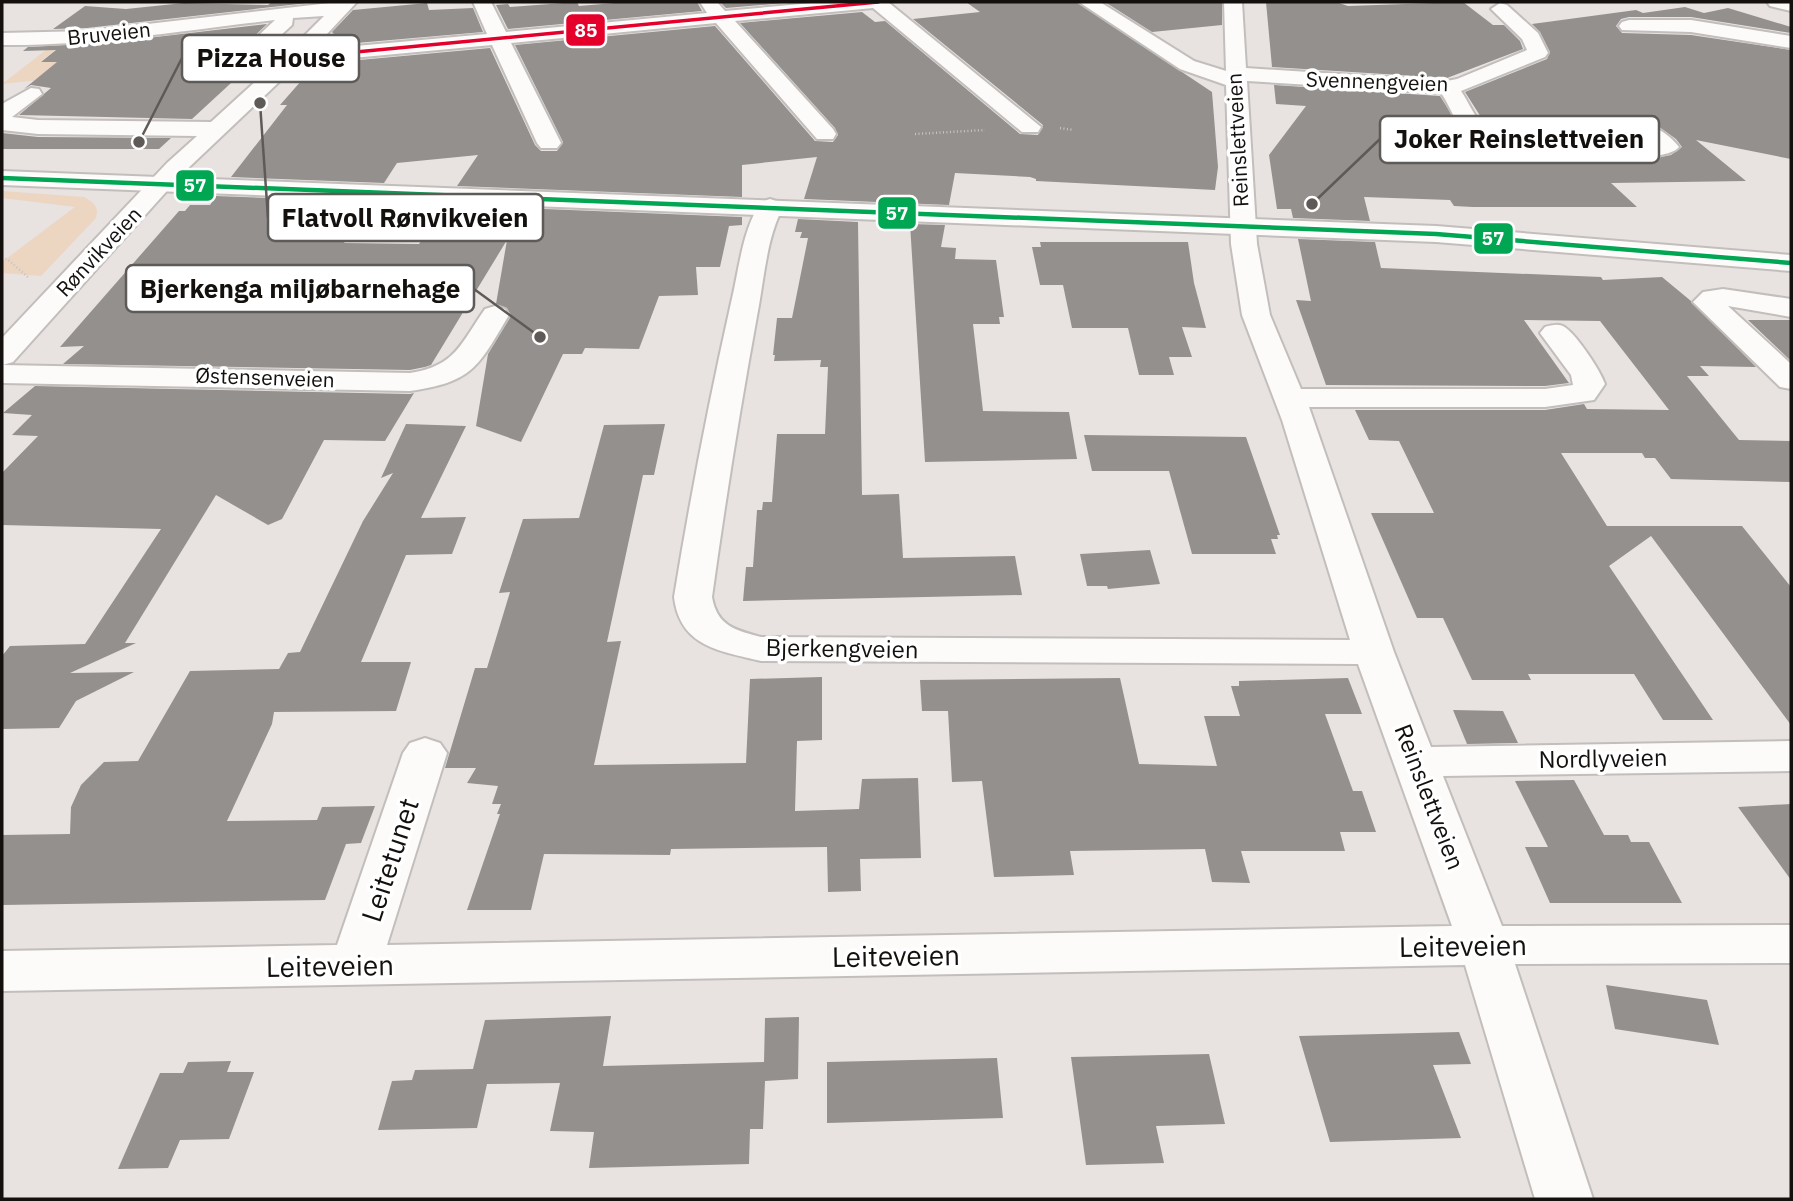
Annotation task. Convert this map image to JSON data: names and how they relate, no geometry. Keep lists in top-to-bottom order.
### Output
{
  "streets": {
    "street": [
      "Bruveien",
      "Svennengveien",
      "Reinslettveien",
      "Rønvikveien",
      "Østensenveien",
      "Bjerkengveien",
      "Nordlyveien",
      "Leitetunet",
      "Leiteveien"
    ]
  },
  "crossings": [
    ["Bruveien", "Rønvikveien"],
    ["Svennengveien", "Reinslettveien"],
    ["Reinslettveien", "Bjerkengveien"],
    ["Reinslettveien", "Nordlyveien"],
    ["Reinslettveien", "Leiteveien"],
    ["Leitetunet", "Leiteveien"]
  ],
  "places": [
    "Flatvoll Rønvikveien",
    "Pizza House",
    "Joker Reinslettveien",
    "Bjerkenga miljøbarnehage"
  ],
  "lines": ["transit line 85", "transit line 57"]
}
